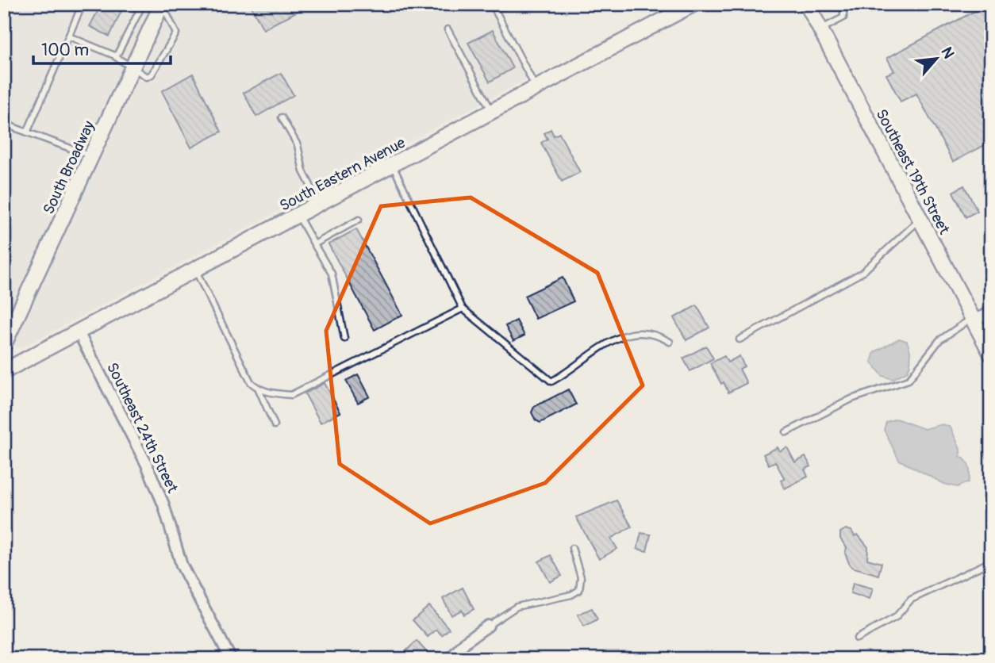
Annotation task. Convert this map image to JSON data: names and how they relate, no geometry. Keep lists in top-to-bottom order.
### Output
{
  "streets": {
    "street": [
      "South Broadway",
      "Southeast 19th Street",
      "South Eastern Avenue",
      "Southeast 24th Street"
    ]
  },
  "crossings": [
    ["South Eastern Avenue", "Southeast 24th Street"]
  ],
  "scale_bar": "100 m",
  "north": "top right"
}
